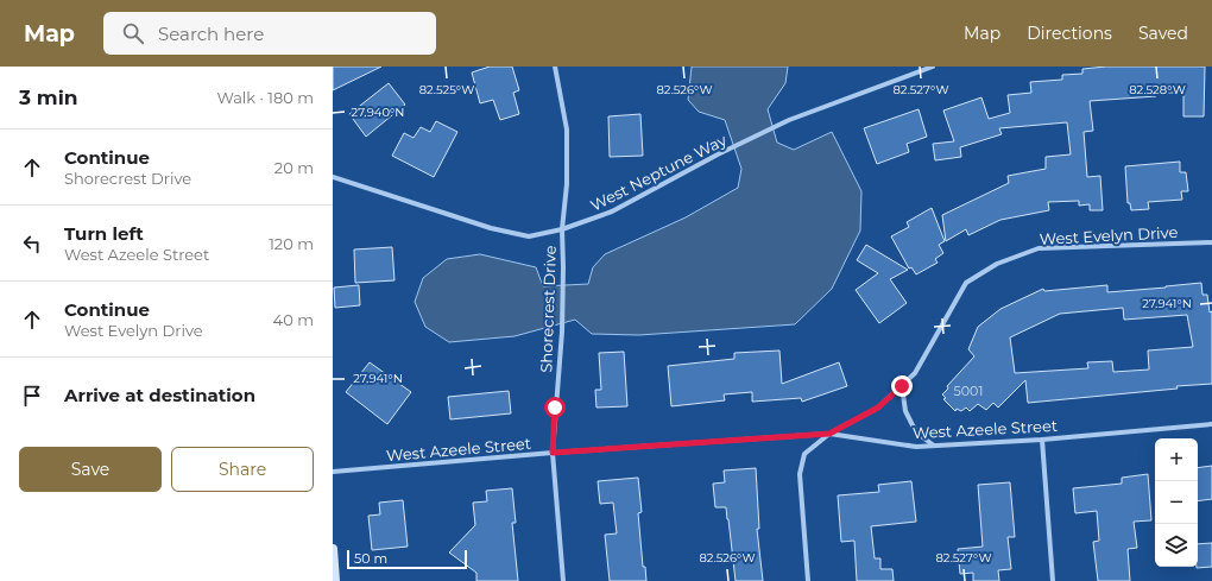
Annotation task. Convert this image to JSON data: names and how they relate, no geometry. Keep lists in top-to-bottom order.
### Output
{
  "streets": {
    "street": [
      "West Neptune Way",
      "West Evelyn Drive",
      "Shorecrest Drive",
      "West Azeele Street"
    ]
  },
  "crossings": [
    ["West Neptune Way", "Shorecrest Drive"],
    ["West Evelyn Drive", "West Azeele Street"],
    ["Shorecrest Drive", "West Azeele Street"]
  ],
  "house_numbers": ["5001"],
  "scale_bar": "50 m",
  "page": {
    "header": "Map",
    "search": "Search here",
    "nav": ["Map", "Directions", "Saved"],
    "heading": ["3 min", "Walk · 180 m"],
    "list": [
      ["Continue", "Shorecrest Drive", "20 m"],
      ["Turn left", "West Azeele Street", "120 m"],
      ["Continue", "West Evelyn Drive", "40 m"],
      "Arrive at destination"
    ],
    "buttons": ["Save", "Share"],
    "map_buttons": ["+", "−"],
    "scale": "50 m"
  },
  "coordinates": [
    "82.525°W",
    "82.526°W",
    "82.527°W",
    "82.528°W",
    "27.940°N",
    "27.941°N"
  ]
}
